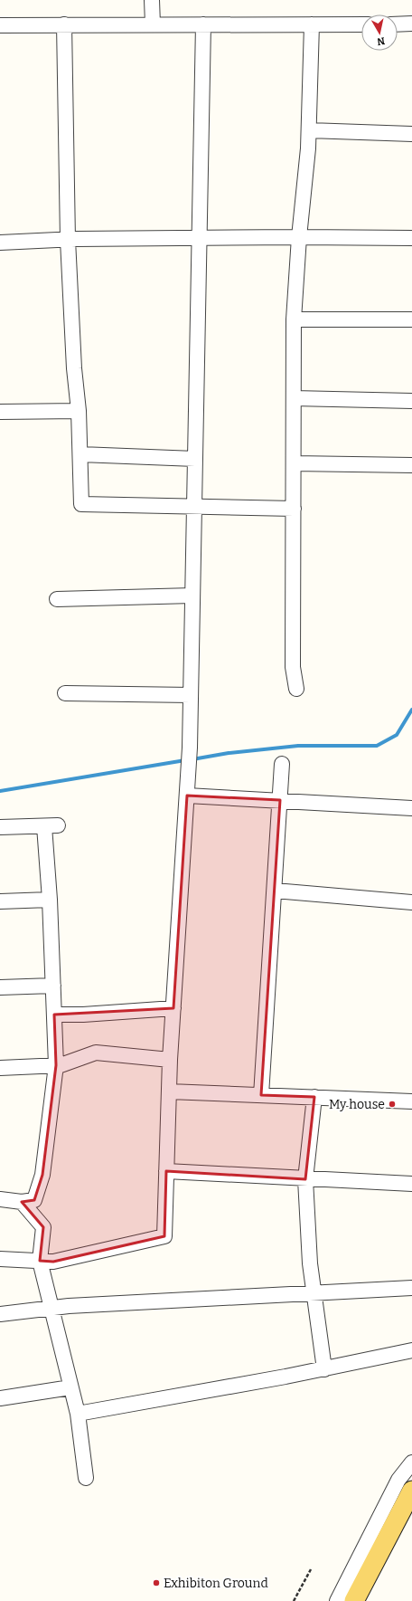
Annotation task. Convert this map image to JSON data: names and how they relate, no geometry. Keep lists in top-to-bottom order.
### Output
{
  "places": ["My house", "Exhibiton Ground"],
  "north": "bottom"
}
